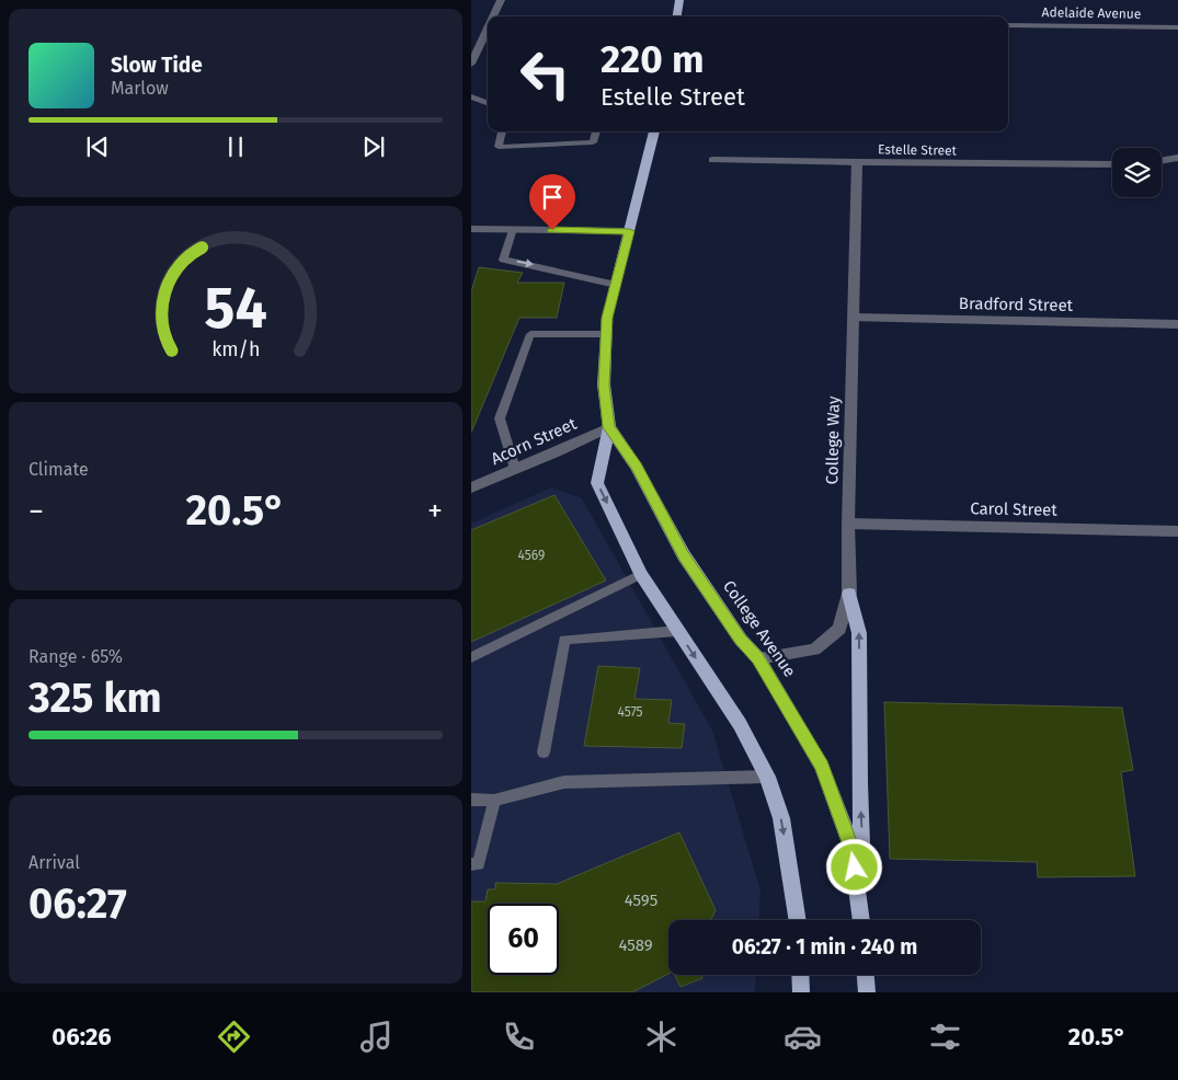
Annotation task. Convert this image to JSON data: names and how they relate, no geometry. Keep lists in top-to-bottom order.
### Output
{
  "streets": {
    "main road": ["College Avenue"],
    "street": [
      "Adelaide Avenue",
      "Estelle Street",
      "Bradford Street",
      "College Way",
      "Acorn Street",
      "Carol Street"
    ]
  },
  "crossings": [
    ["Estelle Street", "College Way"],
    ["Bradford Street", "College Way"],
    ["College Way", "Carol Street"],
    ["College Way", "College Avenue"],
    ["Acorn Street", "College Avenue"]
  ],
  "house_numbers": [
    "4569",
    "4575",
    "4595",
    "4589"
  ],
  "page": {
    "turn": ["220 m", "Estelle Street"],
    "song": ["Slow Tide", "Marlow"],
    "tile": [
      "Climate",
      ["Range · 65%", "325 km"],
      ["Arrival", "06:27"]
    ],
    "heat": ["−", "20.5°", "+"],
    "limit": "60",
    "trip": "06:27 · 1 min · 240 m",
    "tabs": ["06:26", "20.5°"],
    "gauge": ["54", "km/h"]
  }
}
